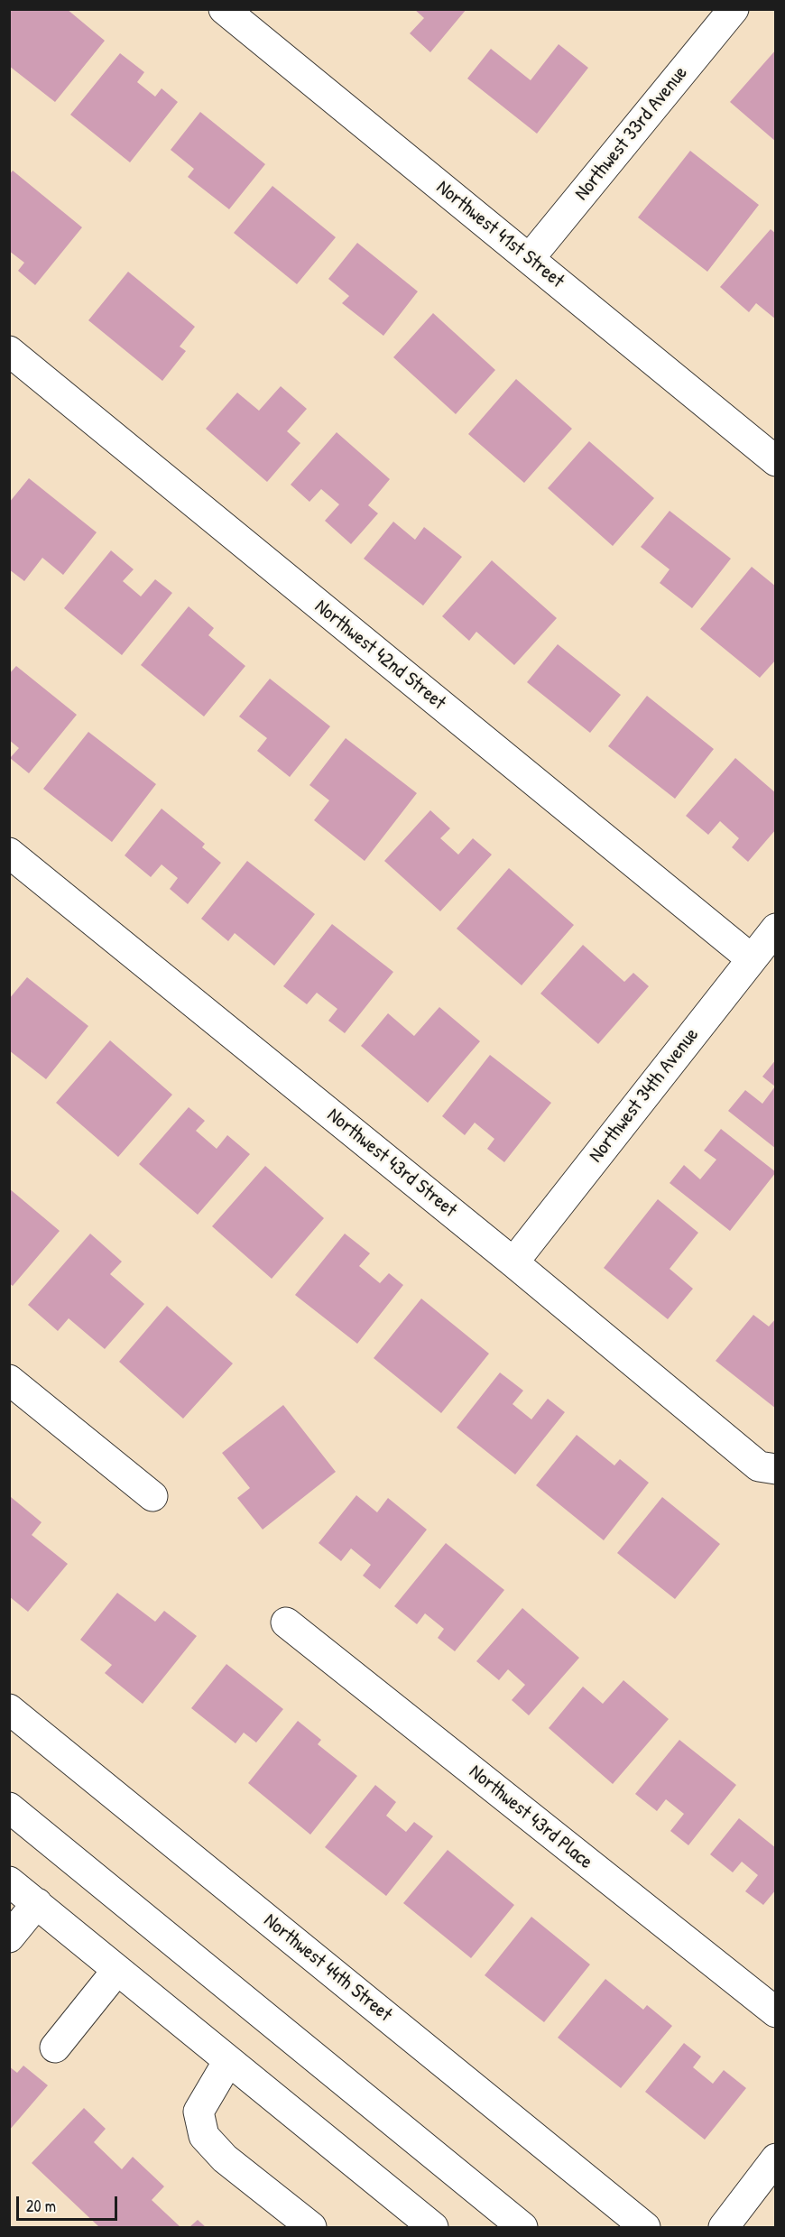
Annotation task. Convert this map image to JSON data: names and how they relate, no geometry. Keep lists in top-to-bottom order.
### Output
{
  "streets": {
    "street": [
      "Northwest 33rd Avenue",
      "Northwest 41st Street",
      "Northwest 42nd Street",
      "Northwest 34th Avenue",
      "Northwest 43rd Street",
      "Northwest 43rd Place",
      "Northwest 44th Street"
    ]
  },
  "crossings": [
    ["Northwest 33rd Avenue", "Northwest 41st Street"],
    ["Northwest 42nd Street", "Northwest 34th Avenue"],
    ["Northwest 34th Avenue", "Northwest 43rd Street"]
  ],
  "scale_bar": "20 m"
}
